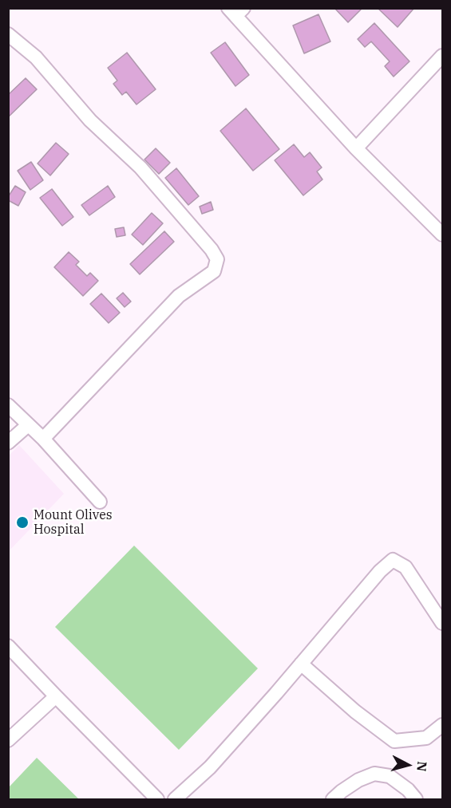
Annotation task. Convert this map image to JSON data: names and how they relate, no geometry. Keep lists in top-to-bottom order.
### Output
{
  "places": ["Mount Olives Hospital"],
  "north": "right"
}
